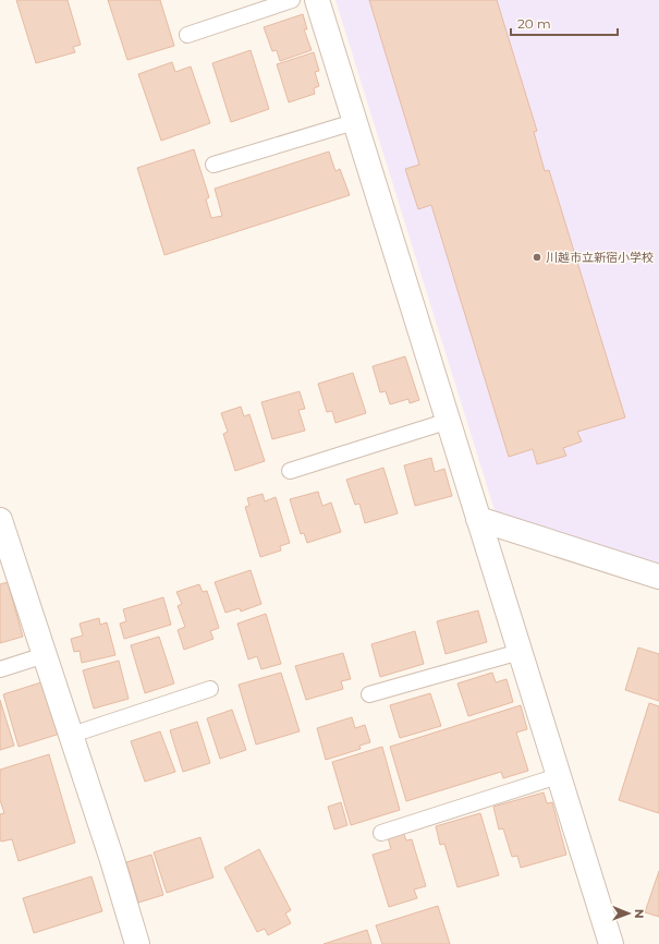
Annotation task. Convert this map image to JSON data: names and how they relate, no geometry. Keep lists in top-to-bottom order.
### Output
{
  "places": ["川越市立新宿小学校"],
  "scale_bar": "20 m",
  "north": "right"
}
